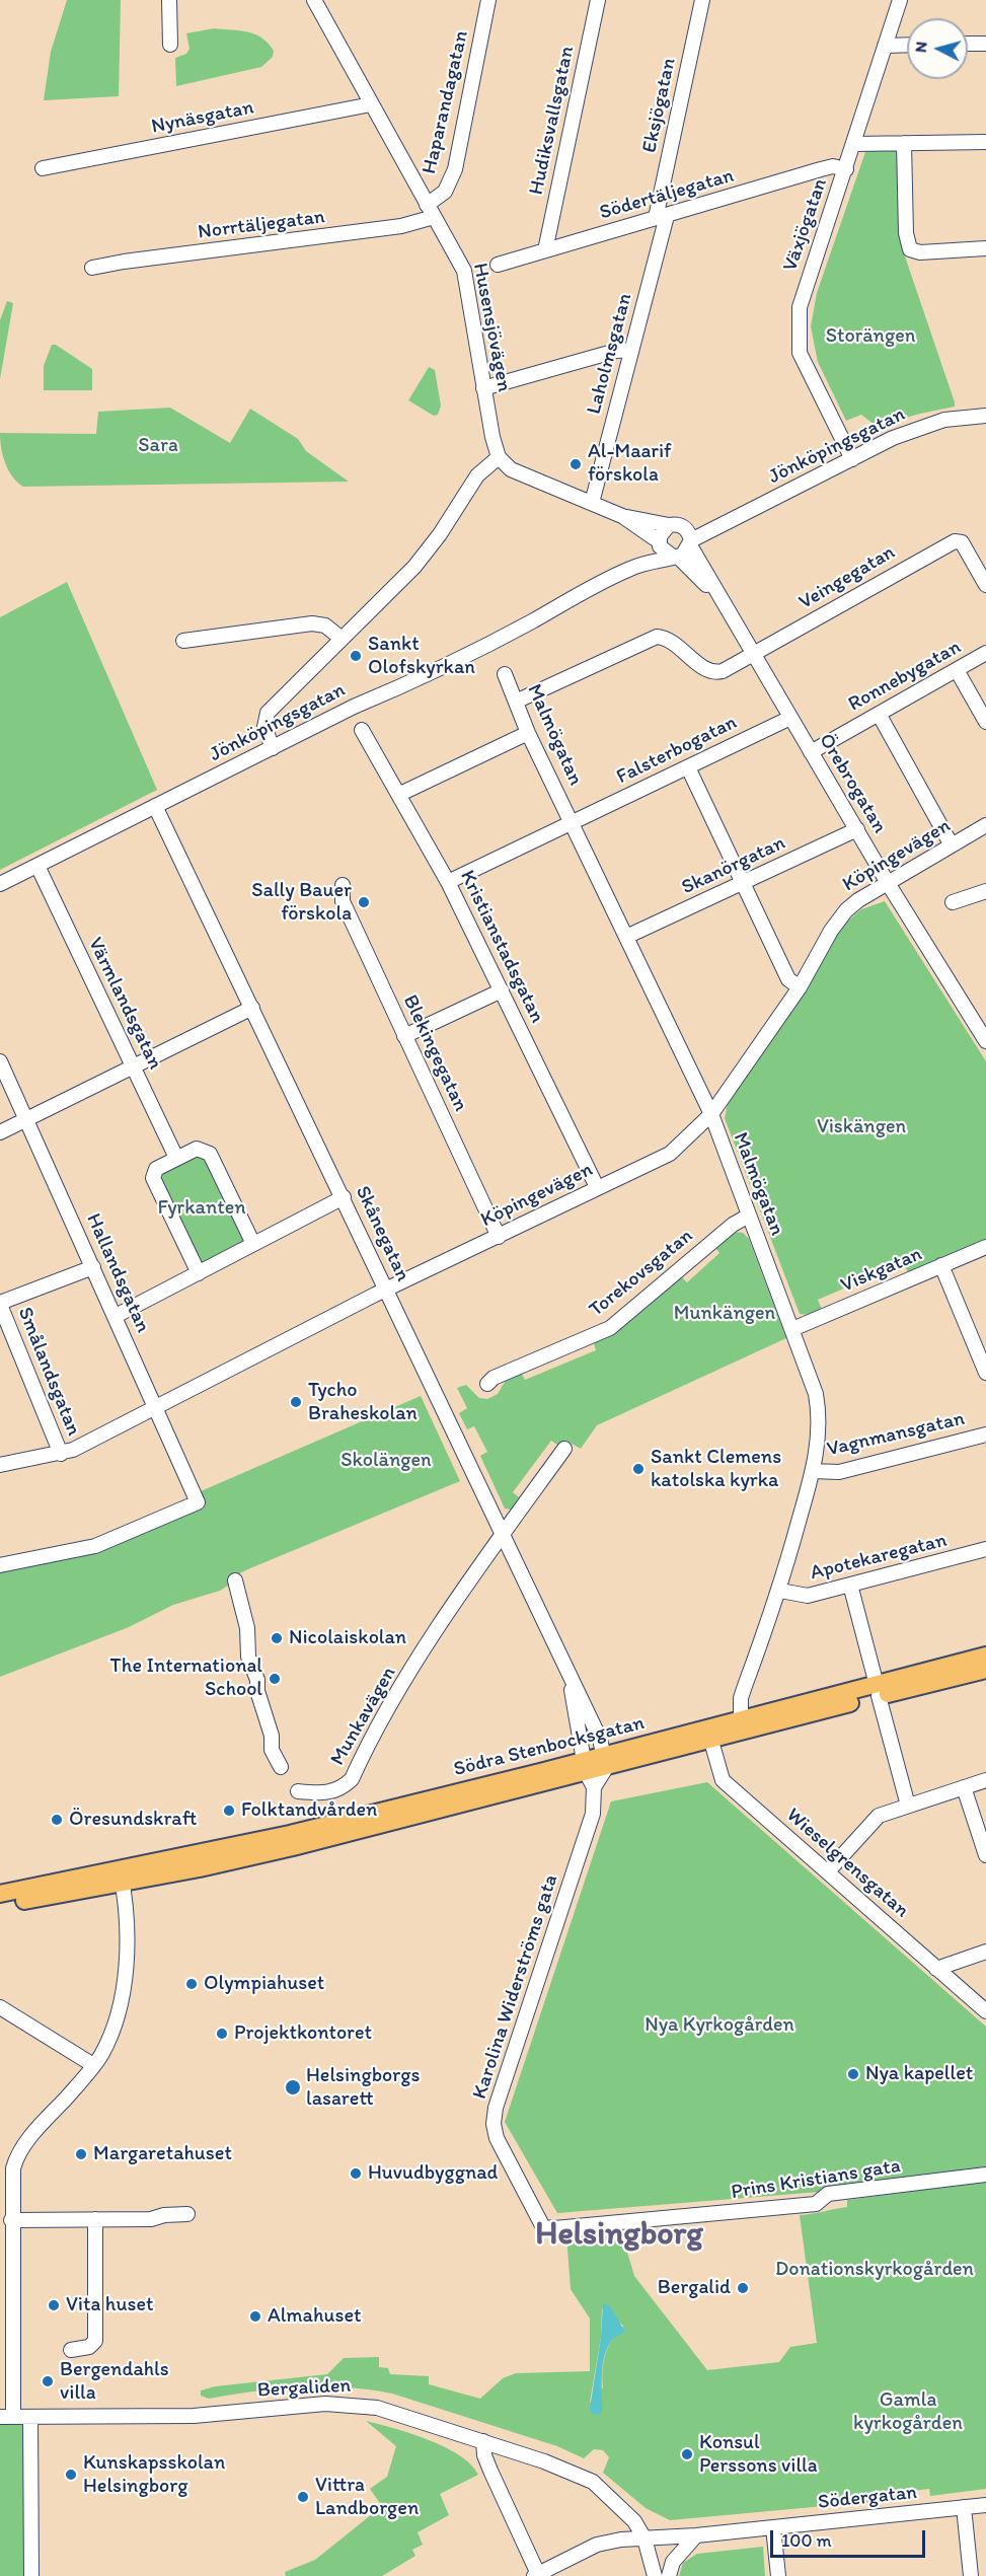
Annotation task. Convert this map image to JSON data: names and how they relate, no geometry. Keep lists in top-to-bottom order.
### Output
{
  "streets": {
    "main road": ["Södra Stenbocksgatan"],
    "street": [
      "Haparandagatan",
      "Eksjögatan",
      "Nynäsgatan",
      "Hudiksvallsgatan",
      "Södertäljegatan",
      "Norrtäljegatan",
      "Växjögatan",
      "Husensjövägen",
      "Laholmsgatan",
      "Jönköpingsgatan",
      "Veingegatan",
      "Ronnebygatan",
      "Malmögatan",
      "Falsterbogatan",
      "Örebrogatan",
      "Köpingevägen",
      "Skanörgatan",
      "Kristianstadsgatan",
      "Värmlandsgatan",
      "Blekingegatan",
      "Skånegatan",
      "Viskgatan",
      "Hallandsgatan",
      "Torekovsgatan",
      "Smålandsgatan",
      "Vagnmansgatan",
      "Apotekaregatan",
      "Munkavägen",
      "Wieselgrensgatan",
      "Karolina Widerströms gata",
      "Prins Kristians gata",
      "Bergaliden",
      "Södergatan"
    ]
  },
  "crossings": [
    ["Haparandagatan", "Norrtäljegatan"],
    ["Haparandagatan", "Husensjövägen"],
    ["Eksjögatan", "Södertäljegatan"],
    ["Eksjögatan", "Laholmsgatan"],
    ["Nynäsgatan", "Husensjövägen"],
    ["Hudiksvallsgatan", "Södertäljegatan"],
    ["Södertäljegatan", "Växjögatan"],
    ["Södertäljegatan", "Laholmsgatan"],
    ["Norrtäljegatan", "Husensjövägen"],
    ["Växjögatan", "Jönköpingsgatan"],
    ["Jönköpingsgatan", "Örebrogatan"],
    ["Jönköpingsgatan", "Värmlandsgatan"],
    ["Jönköpingsgatan", "Skånegatan"],
    ["Veingegatan", "Malmögatan"],
    ["Veingegatan", "Örebrogatan"],
    ["Ronnebygatan", "Örebrogatan"],
    ["Malmögatan", "Falsterbogatan"],
    ["Malmögatan", "Köpingevägen"],
    ["Malmögatan", "Skanörgatan"],
    ["Malmögatan", "Viskgatan"],
    ["Malmögatan", "Torekovsgatan"],
    ["Malmögatan", "Vagnmansgatan"],
    ["Malmögatan", "Apotekaregatan"],
    ["Malmögatan", "Södra Stenbocksgatan"],
    ["Falsterbogatan", "Örebrogatan"],
    ["Falsterbogatan", "Kristianstadsgatan"],
    ["Örebrogatan", "Köpingevägen"],
    ["Örebrogatan", "Skanörgatan"],
    ["Köpingevägen", "Kristianstadsgatan"],
    ["Köpingevägen", "Blekingegatan"],
    ["Köpingevägen", "Skånegatan"],
    ["Köpingevägen", "Hallandsgatan"],
    ["Köpingevägen", "Smålandsgatan"],
    ["Skånegatan", "Munkavägen"],
    ["Skånegatan", "Södra Stenbocksgatan"],
    ["Skånegatan", "Karolina Widerströms gata"],
    ["Södra Stenbocksgatan", "Wieselgrensgatan"],
    ["Södra Stenbocksgatan", "Karolina Widerströms gata"],
    ["Karolina Widerströms gata", "Prins Kristians gata"],
    ["Bergaliden", "Södergatan"]
  ],
  "districts": ["Helsingborg"],
  "parks": [
    "Storängen",
    "Sara",
    "Viskängen",
    "Fyrkanten",
    "Munkängen",
    "Skolängen",
    "Nya Kyrkogården",
    "Donationskyrkogården",
    "Gamla kyrkogården"
  ],
  "places": [
    "Al-Maarif förskola",
    "Sankt Olofskyrkan",
    "Sally Bauer förskola",
    "Tycho Braheskolan",
    "Sankt Clemens katolska kyrka",
    "Nicolaiskolan",
    "The International School",
    "Folktandvården",
    "Öresundskraft",
    "Olympiahuset",
    "Projektkontoret",
    "Nya kapellet",
    "Helsingborgs lasarett",
    "Margaretahuset",
    "Huvudbyggnad",
    "Bergalid",
    "Vita huset",
    "Almahuset",
    "Bergendahls villa",
    "Konsul Perssons villa",
    "Kunskapsskolan Helsingborg",
    "Vittra Landborgen"
  ],
  "scale_bar": "100 m",
  "north": "left"
}
